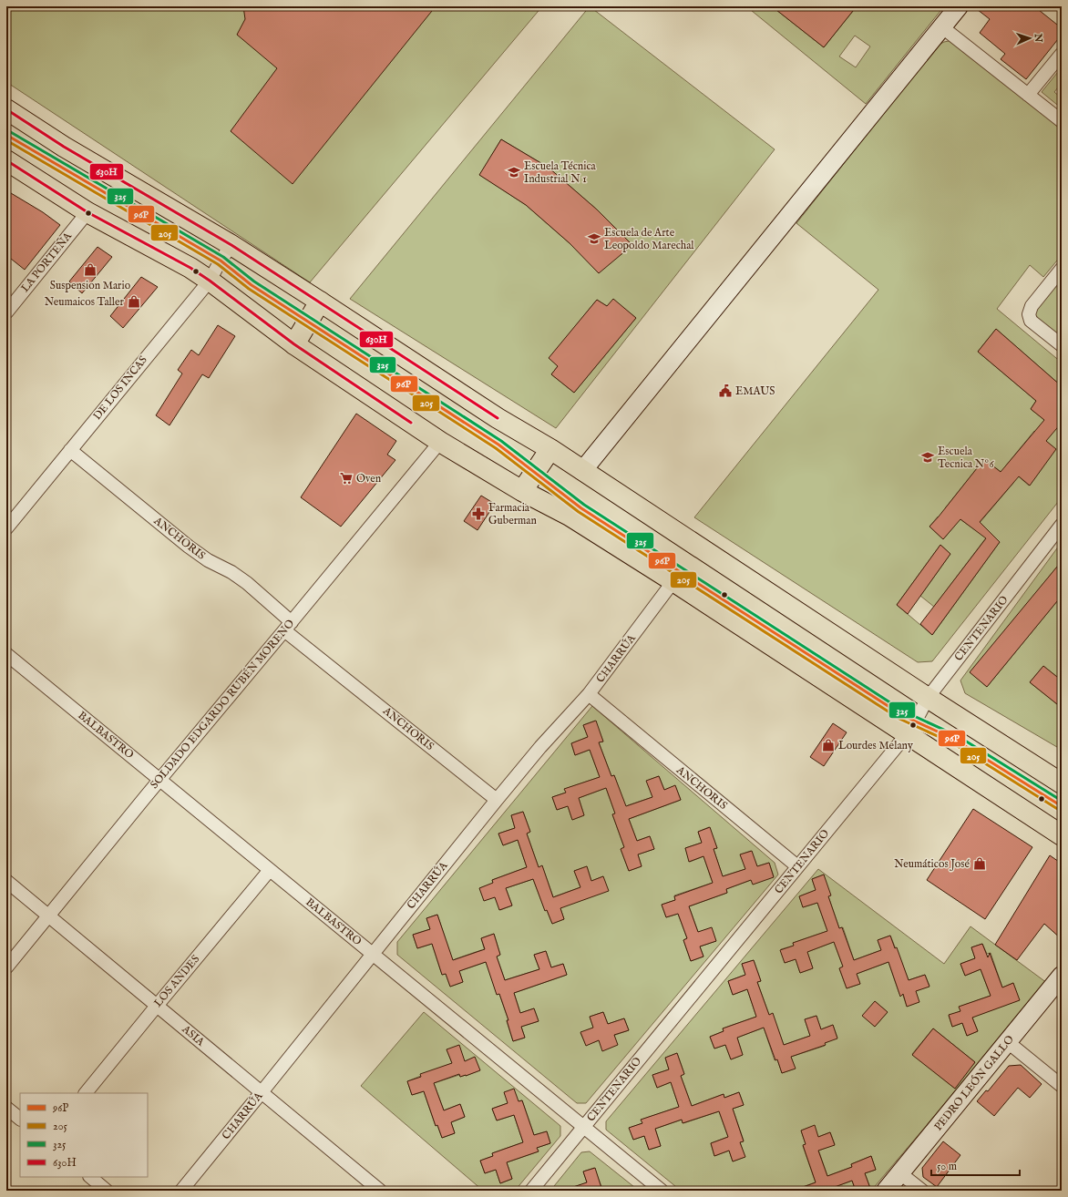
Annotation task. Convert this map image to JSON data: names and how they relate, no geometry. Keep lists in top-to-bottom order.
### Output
{
  "streets": {
    "street": [
      "LA PORTEÑA",
      "DE LOS INCAS",
      "ANCHORIS",
      "CENTENARIO",
      "CHARRÚA",
      "SOLDADO EDGARDO RUBÉN MORENO",
      "BALBASTRO",
      "LOS ANDES",
      "ASIA",
      "PEDRO LEÓN GALLO"
    ]
  },
  "crossings": [
    ["DE LOS INCAS", "ANCHORIS"],
    ["ANCHORIS", "CENTENARIO"],
    ["ANCHORIS", "CHARRÚA"],
    ["ANCHORIS", "SOLDADO EDGARDO RUBÉN MORENO"],
    ["CENTENARIO", "BALBASTRO"],
    ["CHARRÚA", "BALBASTRO"],
    ["CHARRÚA", "ASIA"],
    ["SOLDADO EDGARDO RUBÉN MORENO", "BALBASTRO"],
    ["SOLDADO EDGARDO RUBÉN MORENO", "ASIA"],
    ["BALBASTRO", "LOS ANDES"],
    ["LOS ANDES", "ASIA"]
  ],
  "places": {
    "school or university": ["Escuela Técnica Industrial N 1", "Escuela de Arte Leopoldo Marechal", "Escuela Tecnica Nº6"],
    "shop": [
      "Suspension Mario",
      "Neumaicos Taller",
      "Lourdes Melany",
      "Neumáticos José"
    ],
    "public building": ["EMAUS"],
    "supermarket": ["Oven"],
    "pharmacy": ["Farmacia Guberman"]
  },
  "lines": [
    "transit line 630H",
    "transit line 325",
    "transit line 96P",
    "transit line 205"
  ],
  "legend": [
    "96P",
    "205",
    "325",
    "630H"
  ],
  "scale_bar": "50 m",
  "north": "right"
}
